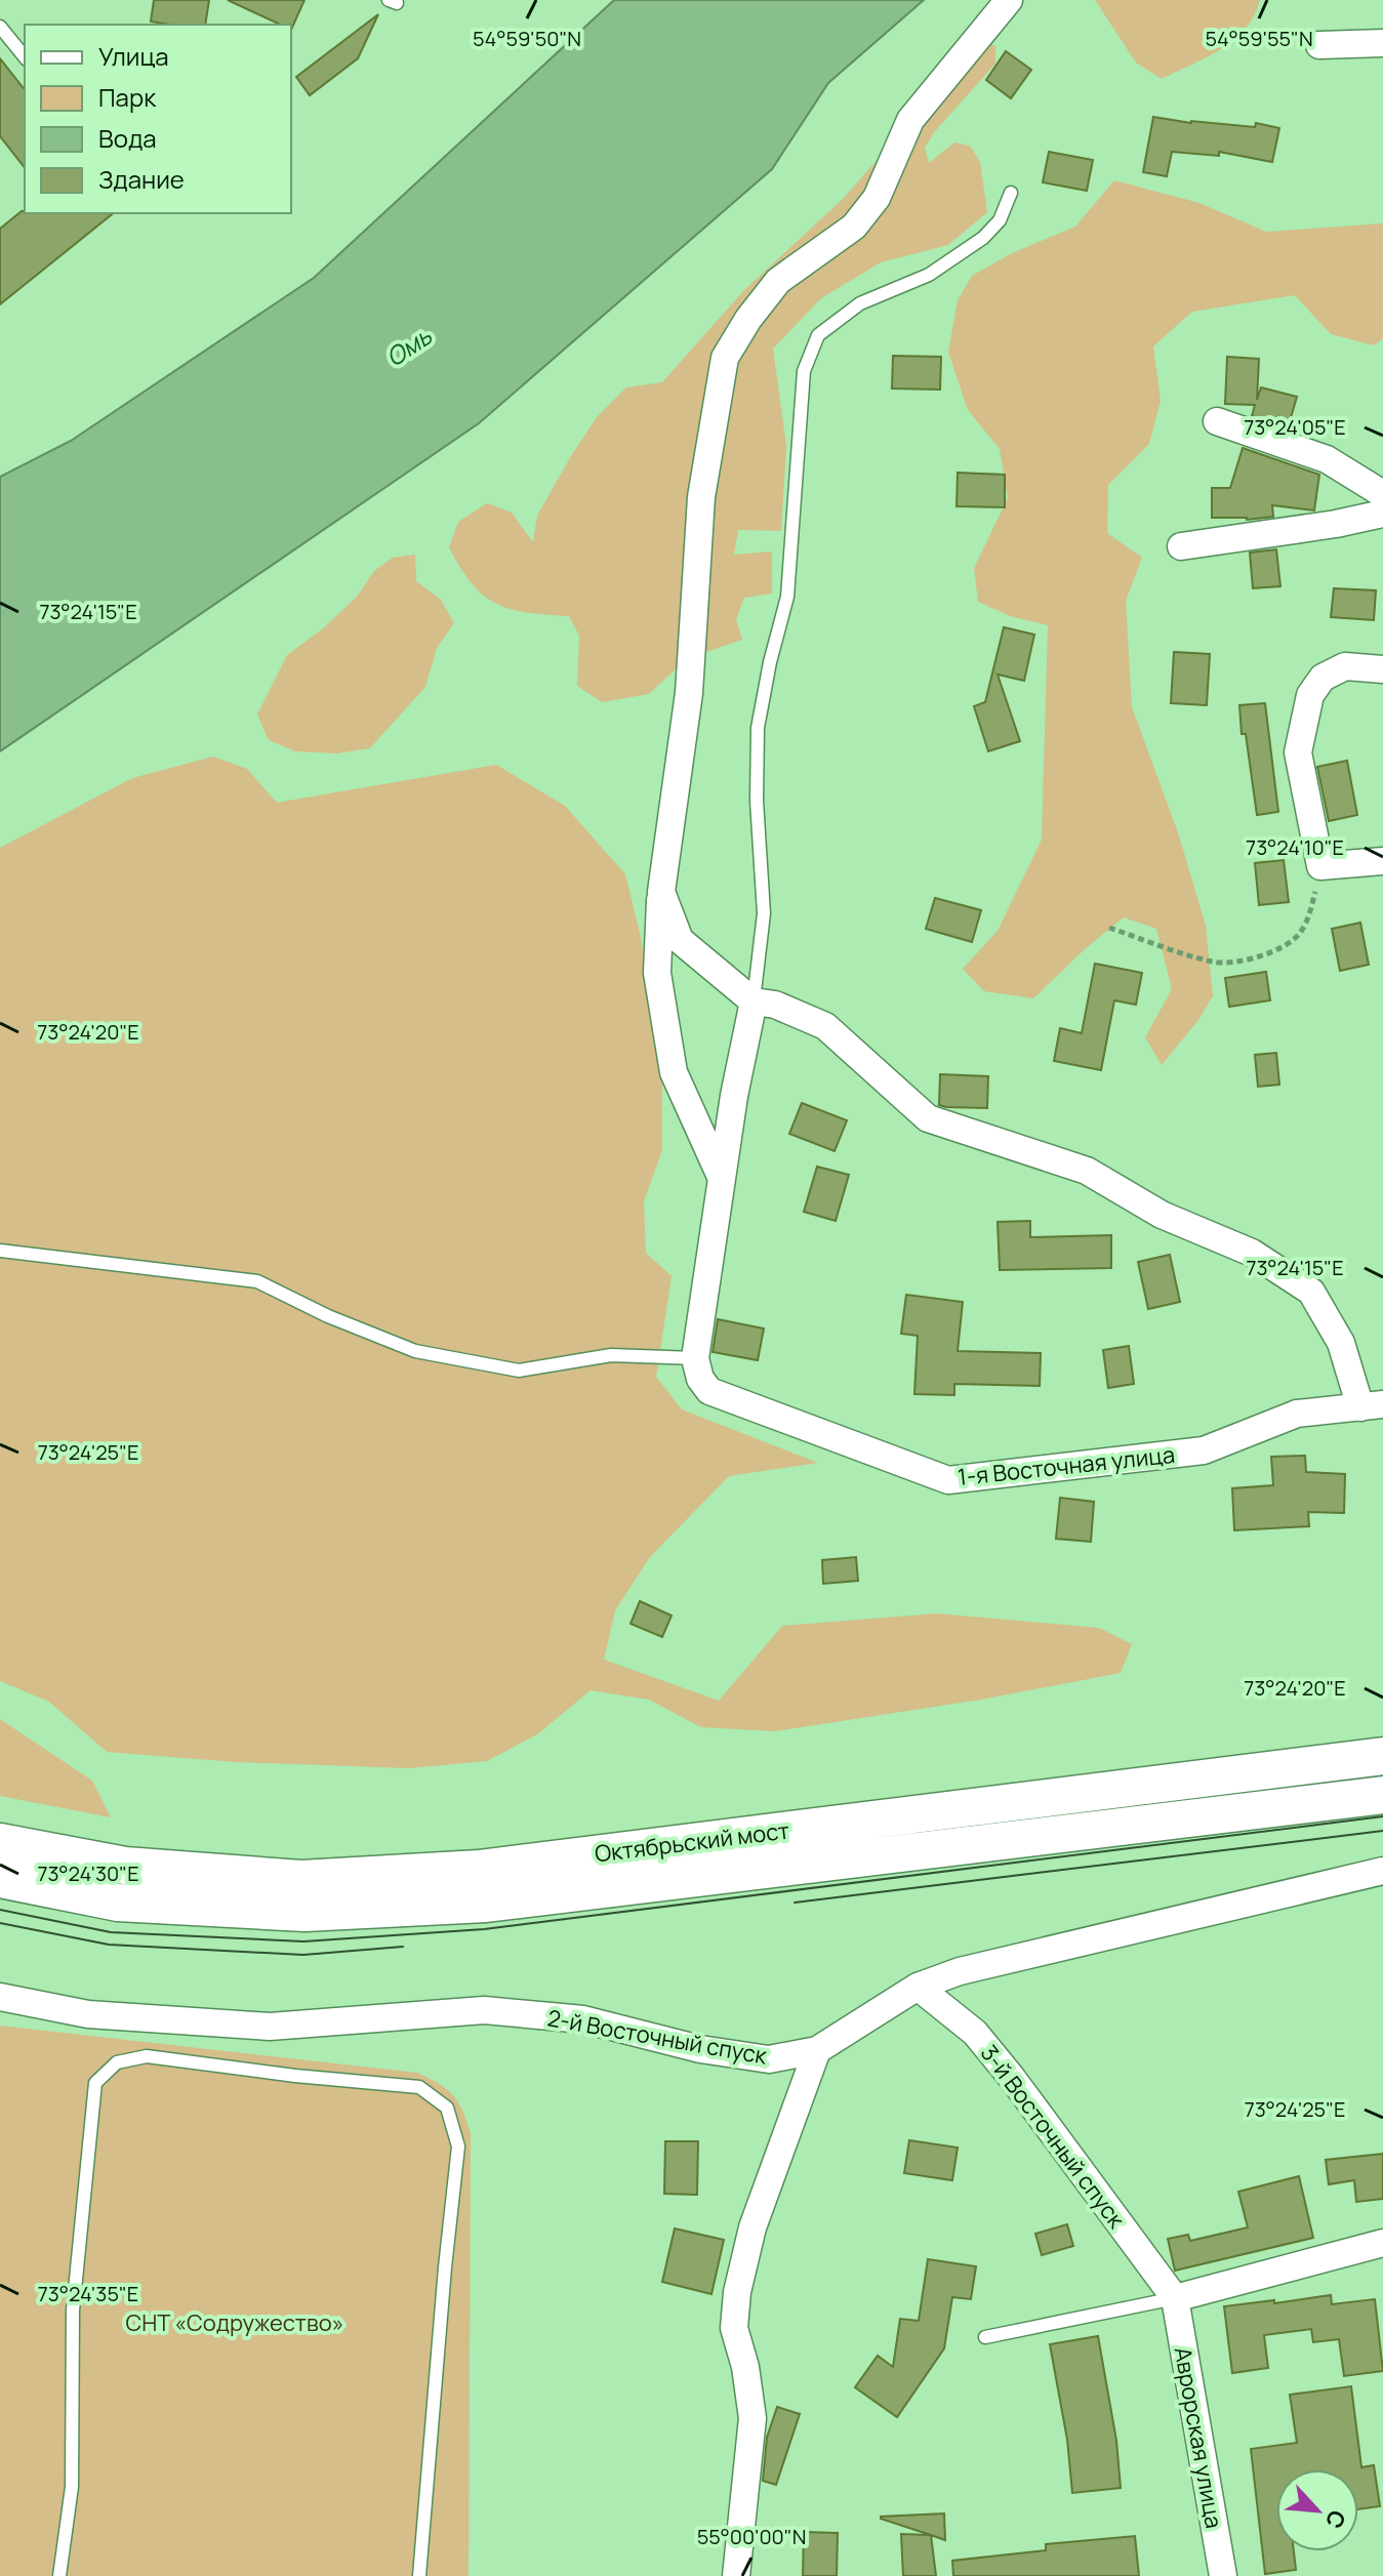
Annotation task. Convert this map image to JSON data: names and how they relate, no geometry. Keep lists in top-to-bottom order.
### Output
{
  "streets": {
    "main road": ["Октябрьский мост"],
    "street": [
      "1-я Восточная улица",
      "2-й Восточный спуск",
      "3-й Восточный спуск",
      "Аврорская улица"
    ]
  },
  "crossings": [
    ["2-й Восточный спуск", "3-й Восточный спуск"],
    ["3-й Восточный спуск", "Аврорская улица"]
  ],
  "water": ["Омь"],
  "parks": ["СНТ «Содружество»"],
  "legend": [
    "Улица",
    "Парк",
    "Вода",
    "Здание"
  ],
  "north": "bottom right",
  "coordinates": [
    "54°59'50\"N",
    "54°59'55\"N",
    "73°24'05\"E",
    "73°24'15\"E",
    "73°24'10\"E",
    "73°24'20\"E",
    "73°24'25\"E",
    "73°24'30\"E",
    "73°24'35\"E",
    "55°00'00\"N"
  ]
}
